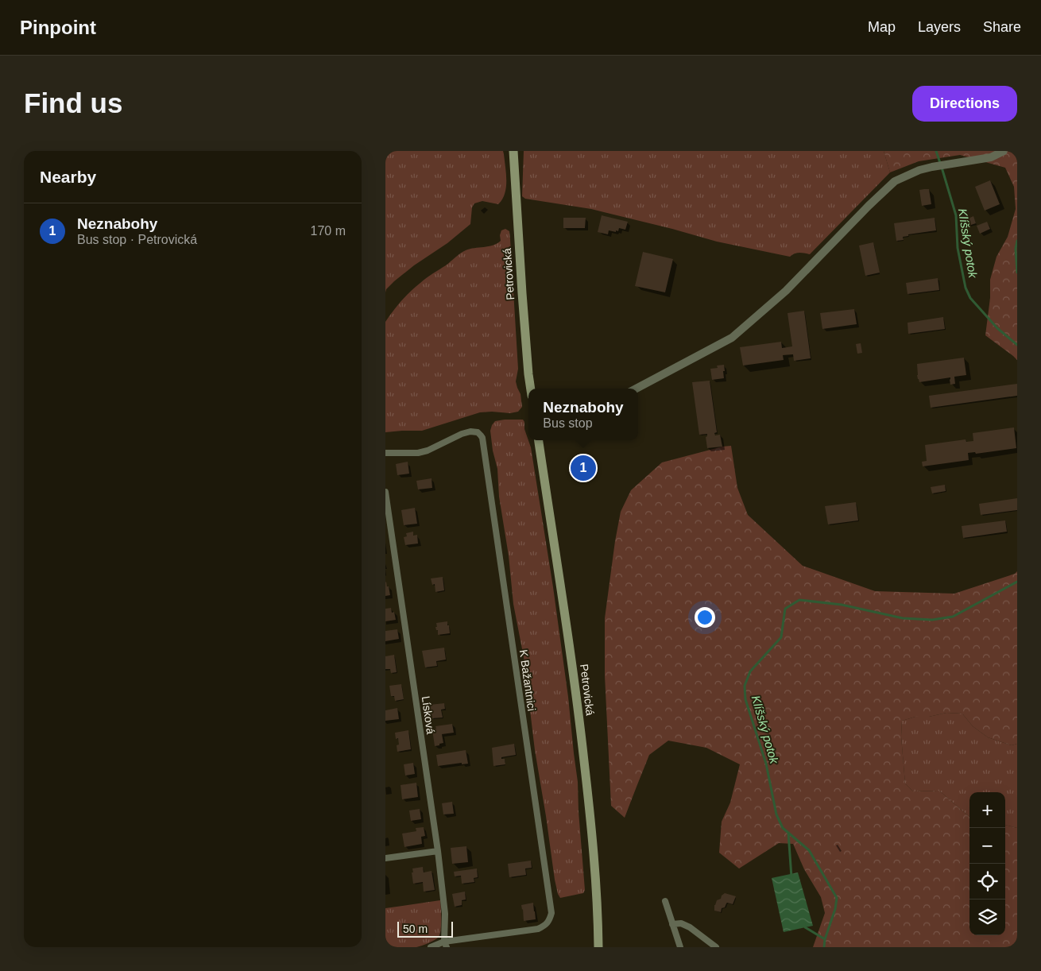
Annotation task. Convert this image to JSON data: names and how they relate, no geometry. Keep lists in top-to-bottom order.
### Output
{
  "streets": {
    "main road": ["Petrovická"],
    "street": ["K Bažantnici", "Lísková"]
  },
  "crossings": [
    ["K Bažantnici", "Lísková"]
  ],
  "water": ["Klíšský potok"],
  "scale_bar": "50 m",
  "page": {
    "header": "Pinpoint",
    "nav": ["Map", "Layers", "Share"],
    "buttons": "Directions",
    "title": "Find us",
    "heading": "Nearby",
    "list": [
      {
        "mark": "1",
        "name": "Neznabohy",
        "note": "Bus stop · Petrovická",
        "value": "170 m"
      }
    ],
    "popup": ["Neznabohy", "Bus stop"],
    "pins": "1",
    "map_buttons": ["+", "−"],
    "scale": "50 m"
  }
}
